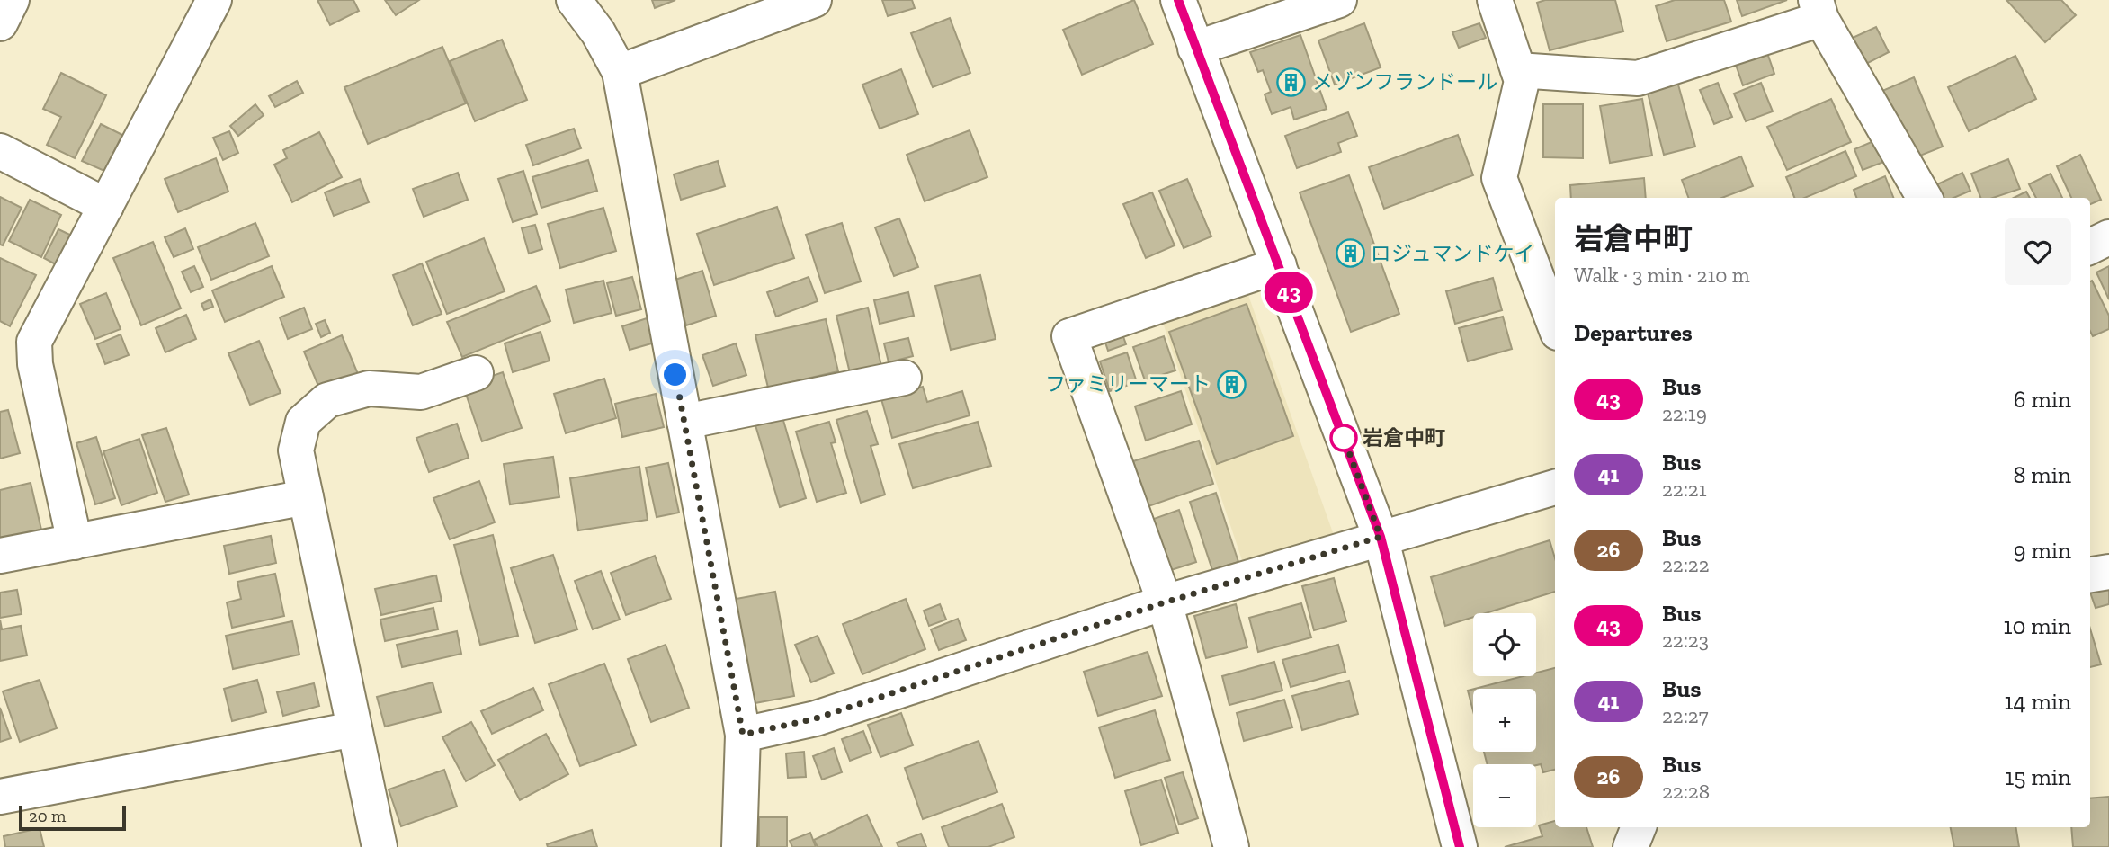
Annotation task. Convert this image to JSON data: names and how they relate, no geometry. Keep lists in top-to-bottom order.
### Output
{
  "places": {
    "building": ["メゾンフランドール", "ロジュマンドケイ", "ファミリーマート"],
    "other": ["岩倉中町"]
  },
  "lines": ["bus line 43"],
  "scale_bar": "20 m",
  "page": {
    "on_map": "43",
    "heading": [
      ["岩倉中町", "Walk · 3 min · 210 m"],
      "Departures"
    ],
    "list": [
      {
        "mark": "43",
        "name": "Bus",
        "note": "22:19",
        "value": "6 min"
      },
      {
        "mark": "41",
        "name": "Bus",
        "note": "22:21",
        "value": "8 min"
      },
      {
        "mark": "26",
        "name": "Bus",
        "note": "22:22",
        "value": "9 min"
      },
      {
        "mark": "43",
        "name": "Bus",
        "note": "22:23",
        "value": "10 min"
      },
      {
        "mark": "41",
        "name": "Bus",
        "note": "22:27",
        "value": "14 min"
      },
      {
        "mark": "26",
        "name": "Bus",
        "note": "22:28",
        "value": "15 min"
      }
    ],
    "map_buttons": ["+", "−"],
    "scale": "20 m"
  }
}
